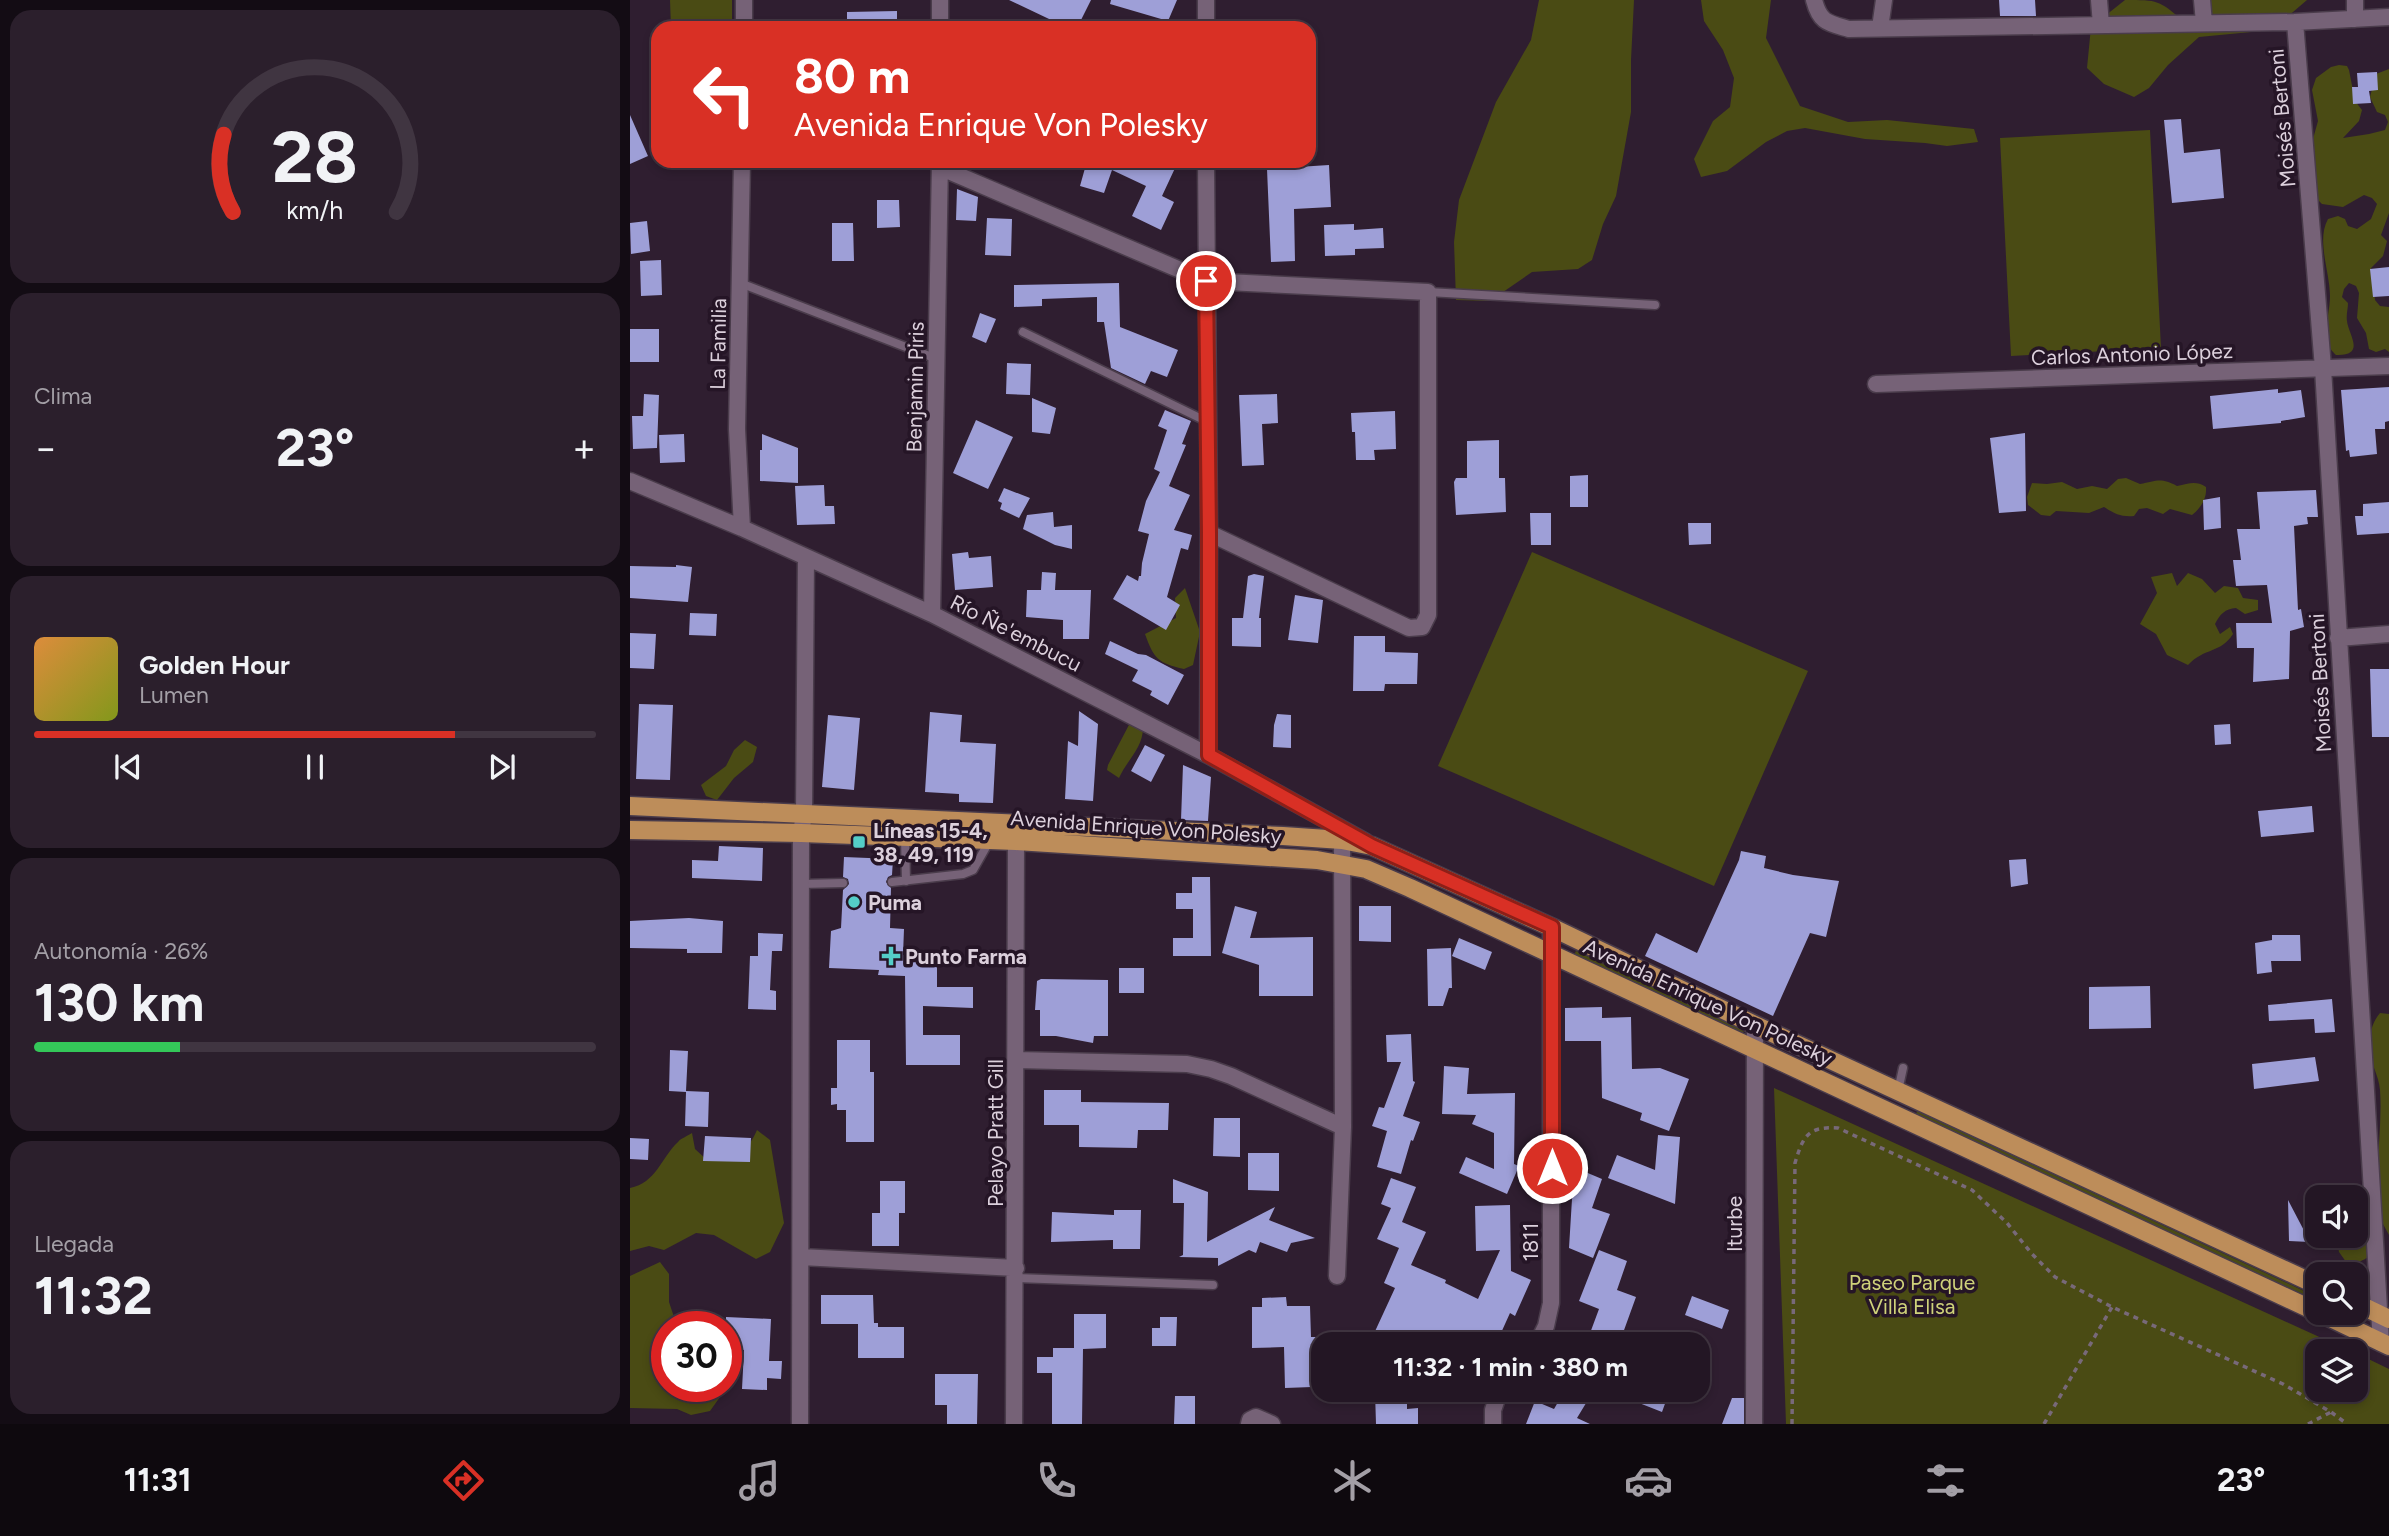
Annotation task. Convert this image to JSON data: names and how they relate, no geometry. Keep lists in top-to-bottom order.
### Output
{
  "streets": {
    "main road": ["Avenida Enrique Von Polesky"],
    "street": [
      "Moisés Bertoni",
      "La Familia",
      "Carlos Antonio López",
      "Benjamin Piris",
      "Río Ñe'embucu",
      "Pelayo Pratt Gill",
      "Iturbe",
      "1811"
    ]
  },
  "crossings": [
    ["Moisés Bertoni", "Carlos Antonio López"],
    ["Moisés Bertoni", "Avenida Enrique Von Polesky"],
    ["La Familia", "Río Ñe'embucu"],
    ["Benjamin Piris", "Río Ñe'embucu"],
    ["Río Ñe'embucu", "Avenida Enrique Von Polesky"],
    ["Avenida Enrique Von Polesky", "Pelayo Pratt Gill"],
    ["Avenida Enrique Von Polesky", "Iturbe"],
    ["Avenida Enrique Von Polesky", "1811"]
  ],
  "parks": ["Paseo Parque Villa Elisa"],
  "places": {
    "transit": ["Líneas 15-4, 38, 49, 119"],
    "other": ["Puma"],
    "health": ["Punto Farma"]
  },
  "page": {
    "turn": ["80 m", "Avenida Enrique Von Polesky"],
    "tile": [
      "Clima",
      ["Autonomía · 26%", "130 km"],
      ["Llegada", "11:32"]
    ],
    "heat": ["−", "23°", "+"],
    "song": ["Golden Hour", "Lumen"],
    "limit": "30",
    "trip": "11:32 · 1 min · 380 m",
    "tabs": ["11:31", "23°"],
    "gauge": ["28", "km/h"]
  }
}
